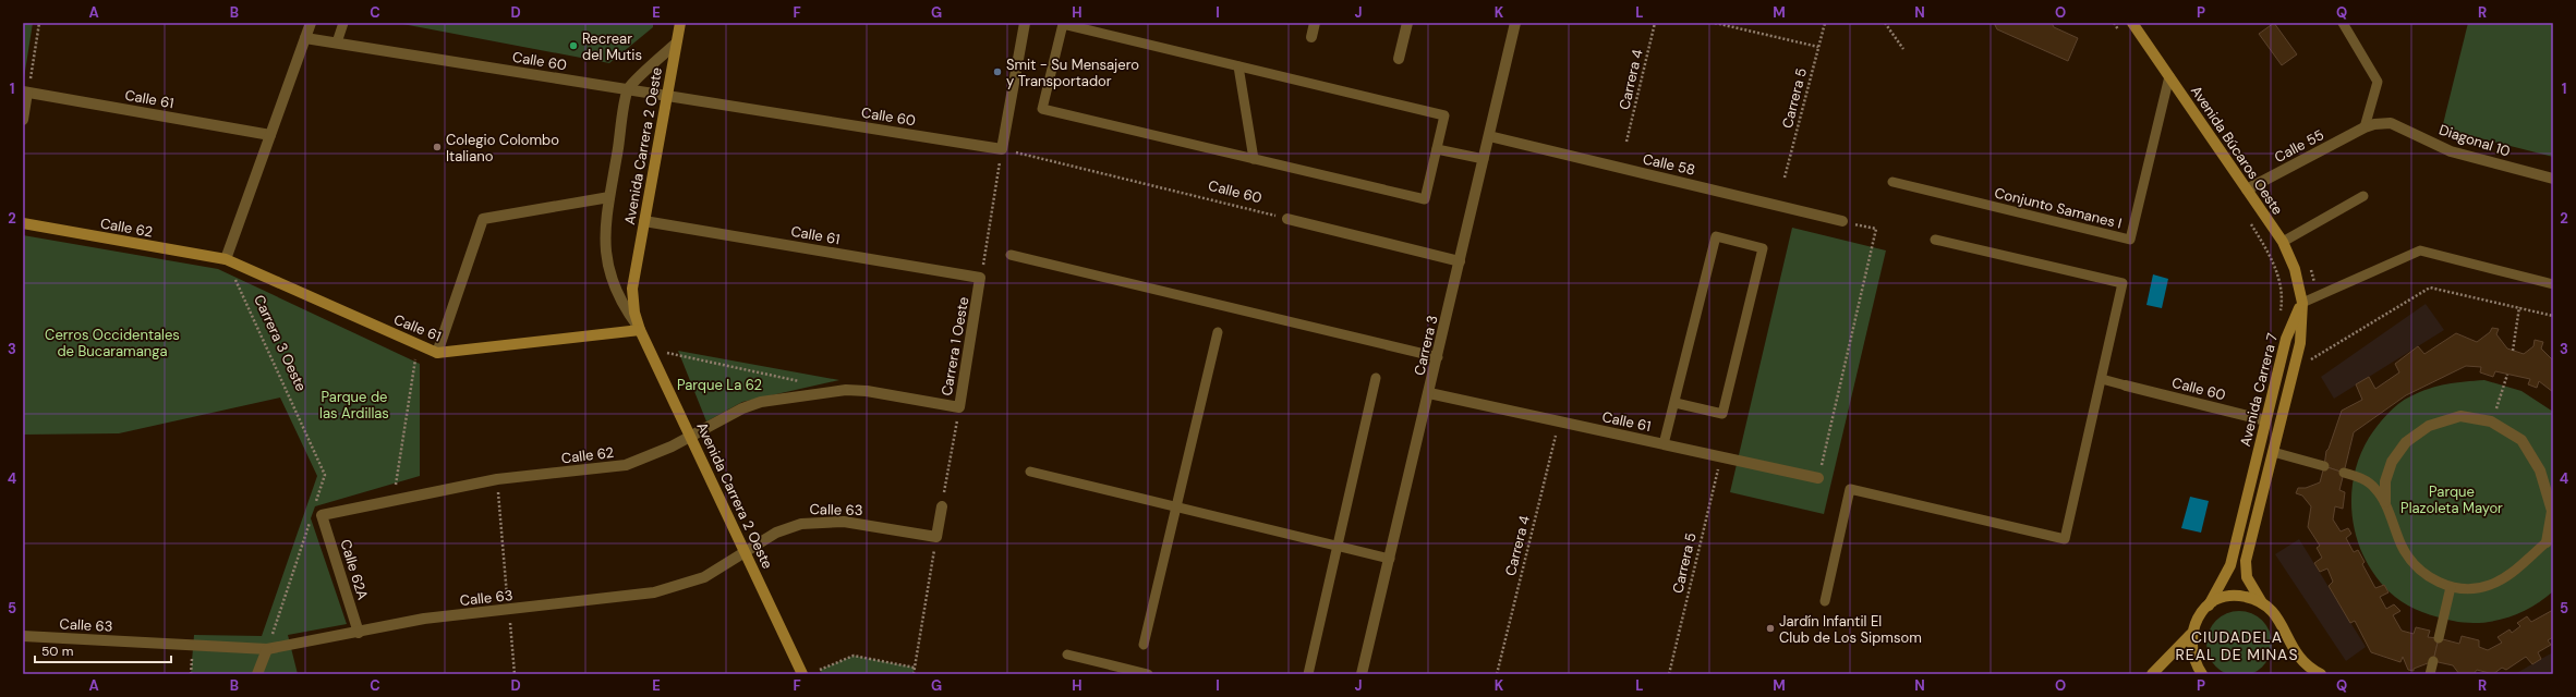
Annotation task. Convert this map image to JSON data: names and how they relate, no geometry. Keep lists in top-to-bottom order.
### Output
{
  "streets": {
    "main road": [
      "Calle 61",
      "Avenida Carrera 2 Oeste",
      "Avenida Búcaros Oeste",
      "Calle 62",
      "Avenida Carrera 7"
    ],
    "street": [
      "Calle 60",
      "Diagonal 10",
      "Calle 55",
      "Calle 58",
      "Carrera 3",
      "Carrera 1 Oeste",
      "Calle 63",
      "Calle 62A"
    ],
    "lane": ["Conjunto Samanes I"],
    "path": ["Carrera 4", "Carrera 5", "Carrera 3 Oeste"]
  },
  "crossings": [
    ["Calle 60", "Avenida Carrera 2 Oeste"],
    ["Calle 60", "Avenida Carrera 7"],
    ["Carrera 4", "Calle 61"],
    ["Carrera 5", "Calle 61"],
    ["Calle 61", "Avenida Carrera 2 Oeste"],
    ["Calle 61", "Calle 62"],
    ["Calle 61", "Carrera 3 Oeste"],
    ["Calle 61", "Carrera 3"],
    ["Calle 61", "Carrera 1 Oeste"],
    ["Diagonal 10", "Calle 55"],
    ["Avenida Carrera 2 Oeste", "Calle 62"],
    ["Avenida Carrera 2 Oeste", "Calle 63"],
    ["Calle 55", "Avenida Búcaros Oeste"],
    ["Avenida Búcaros Oeste", "Conjunto Samanes I"],
    ["Avenida Búcaros Oeste", "Avenida Carrera 7"],
    ["Calle 58", "Carrera 3"],
    ["Calle 62", "Carrera 3 Oeste"],
    ["Calle 62", "Carrera 1 Oeste"],
    ["Calle 62", "Calle 62A"],
    ["Calle 63", "Calle 62A"]
  ],
  "districts": ["CIUDADELA REAL DE MINAS"],
  "parks": [
    "Cerros Occidentales de Bucaramanga",
    "Parque La 62",
    "Parque de las Ardillas",
    "Parque Plazoleta Mayor"
  ],
  "places": [
    "Recrear del Mutis",
    "Smit - Su Mensajero y Transportador",
    "Colegio Colombo Italiano",
    "Jardín Infantil El Club de Los Sipmsom"
  ],
  "scale_bar": "50 m",
  "grid": {
    "columns": [
      "A",
      "B",
      "C",
      "D",
      "E",
      "F",
      "G",
      "H",
      "I",
      "J",
      "K",
      "L",
      "M",
      "N",
      "O",
      "P",
      "Q",
      "R"
    ],
    "rows": [
      "1",
      "2",
      "3",
      "4",
      "5"
    ]
  }
}
